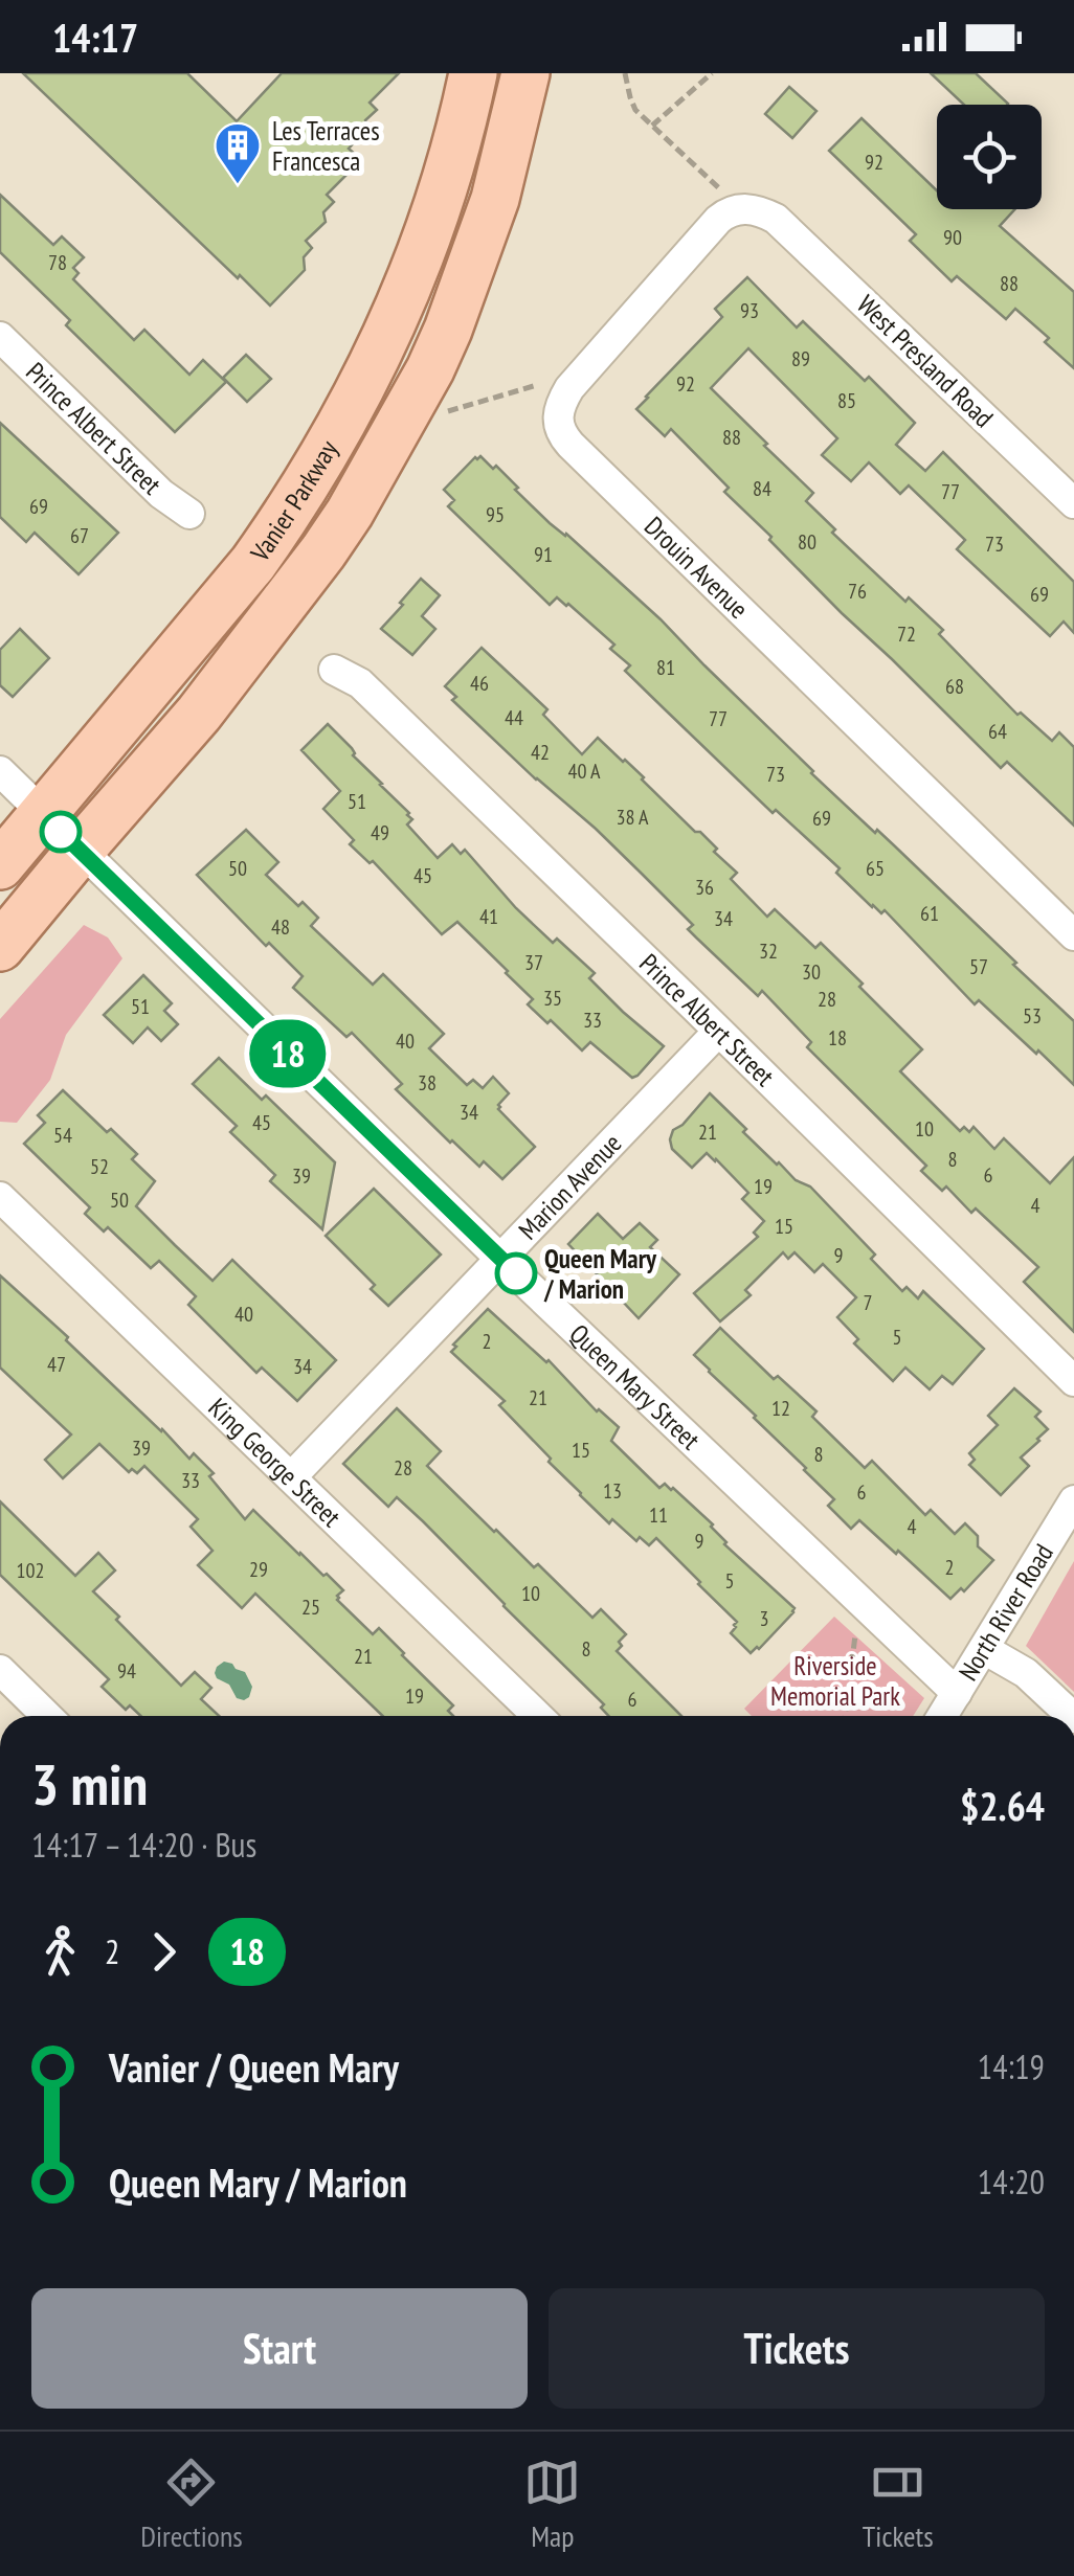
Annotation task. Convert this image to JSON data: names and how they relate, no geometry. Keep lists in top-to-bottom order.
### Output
{
  "streets": {
    "main road": ["Vanier Parkway"],
    "street": [
      "West Presland Road",
      "Prince Albert Street",
      "Drouin Avenue",
      "Marion Avenue",
      "Queen Mary Street",
      "King George Street",
      "North River Road"
    ]
  },
  "crossings": [
    ["Prince Albert Street", "Marion Avenue"],
    ["Vanier Parkway", "Queen Mary Street"],
    ["Marion Avenue", "Queen Mary Street"],
    ["Marion Avenue", "King George Street"],
    ["Queen Mary Street", "North River Road"]
  ],
  "parks": ["Riverside Memorial Park"],
  "places": {
    "building": ["Les Terraces Francesca"],
    "other": ["Queen Mary / Marion"]
  },
  "lines": ["bus line 18"],
  "house_numbers": [
    "92",
    "90",
    "78",
    "88",
    "93",
    "89",
    "92",
    "85",
    "88",
    "84",
    "77",
    "69",
    "95",
    "67",
    "80",
    "73",
    "91",
    "76",
    "69",
    "72",
    "81",
    "46",
    "68",
    "44",
    "77",
    "64",
    "42",
    "40 A",
    "73",
    "51",
    "38 A",
    "69",
    "49",
    "50",
    "65",
    "45",
    "36",
    "61",
    "41",
    "34",
    "48",
    "32",
    "37",
    "57",
    "30",
    "35",
    "28",
    "51",
    "53",
    "33",
    "18",
    "40",
    "38",
    "34",
    "45",
    "10",
    "21",
    "54",
    "8",
    "52",
    "6",
    "39",
    "19",
    "50",
    "4",
    "15",
    "9",
    "7",
    "40",
    "5",
    "2",
    "47",
    "34",
    "21",
    "12",
    "39",
    "15",
    "8",
    "28",
    "33",
    "13",
    "6",
    "11",
    "4",
    "9",
    "2",
    "29",
    "102",
    "5",
    "10",
    "25",
    "3",
    "8",
    "21",
    "94",
    "19",
    "6"
  ],
  "page": {
    "status": "14:17",
    "on_map": "18",
    "heading": ["3 min", "14:17 – 14:20 · Bus", "$2.64"],
    "legs": ["2", "18"],
    "list": [
      {
        "name": "Vanier / Queen Mary",
        "value": "14:19"
      },
      {
        "name": "Queen Mary / Marion",
        "value": "14:20"
      }
    ],
    "buttons": ["Start", "Tickets"],
    "tabs": ["Directions", "Map", "Tickets"]
  }
}
